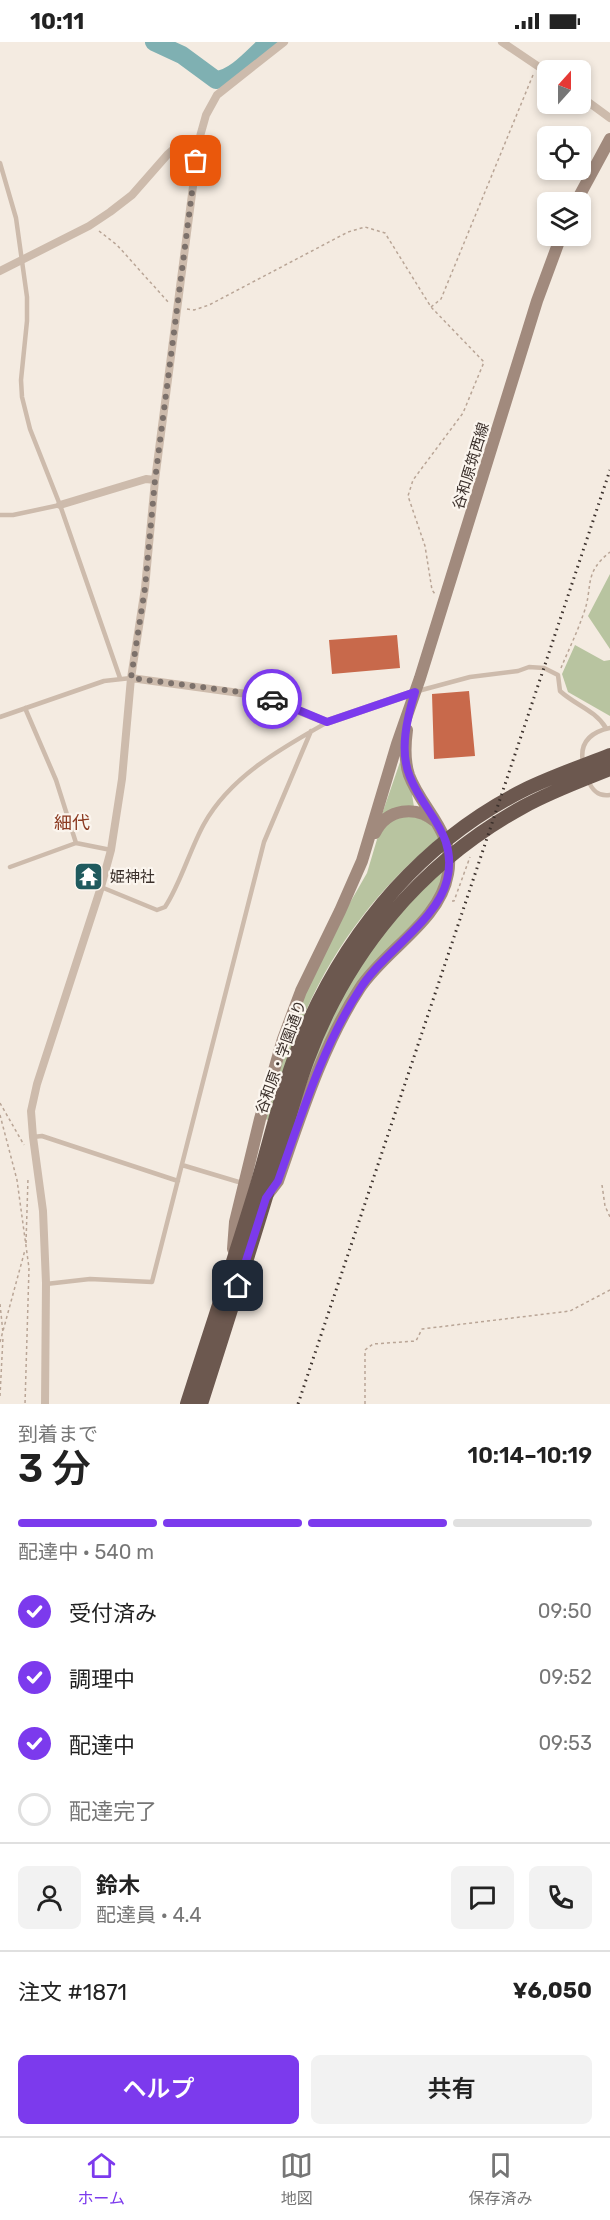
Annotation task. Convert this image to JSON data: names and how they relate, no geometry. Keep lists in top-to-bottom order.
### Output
{
  "streets": {
    "highway": ["谷和原・学園通り"],
    "main road": ["谷和原筑西線"]
  },
  "districts": ["細代"],
  "places": {
    "temple": ["姫神社"]
  },
  "north": "top",
  "page": {
    "status": "10:11",
    "heading": ["3 分", "到着まで", "10:14–10:19"],
    "panel": [
      "鈴木",
      "配達員 · 4.4",
      "注文 #1871",
      "¥6,050"
    ],
    "bar": "配達中 · 540 m",
    "list": [
      ["受付済み", "09:50"],
      ["調理中", "09:52"],
      ["配達中", "09:53"],
      "配達完了"
    ],
    "buttons": ["ヘルプ", "共有"],
    "tabs": ["ホーム", "地図", "保存済み"]
  }
}
